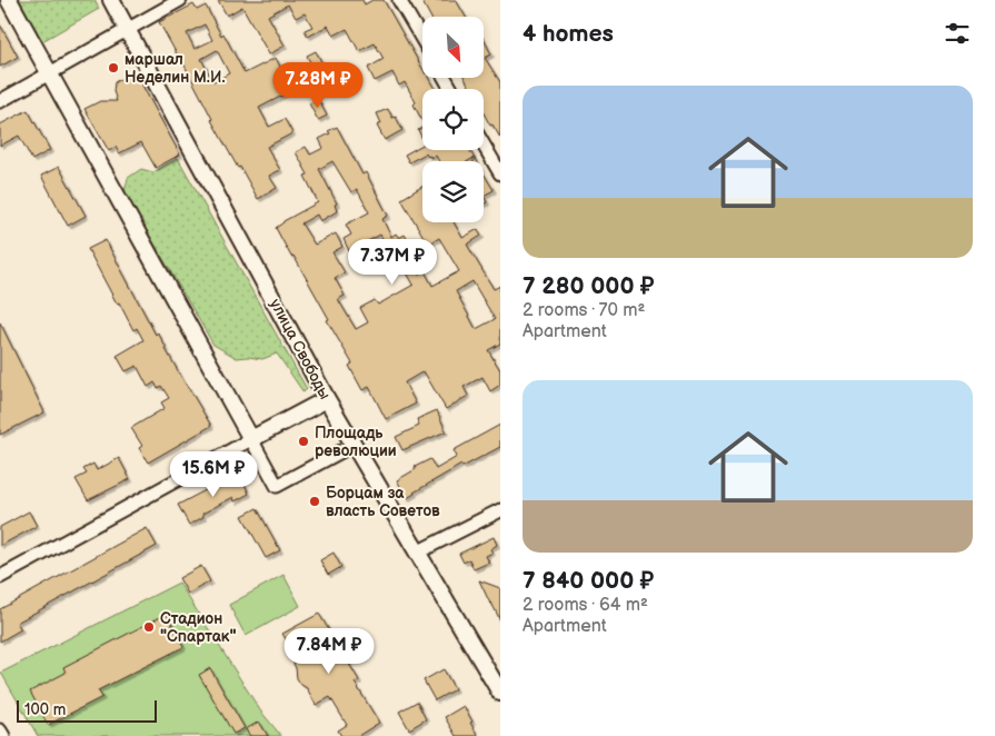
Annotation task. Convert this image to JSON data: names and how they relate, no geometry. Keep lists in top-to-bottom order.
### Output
{
  "streets": {
    "main road": ["улица Свободы"]
  },
  "places": [
    "маршал Неделин М.И.",
    "Площадь революции",
    "Борцам за власть Советов",
    "Стадион \"Спартак\""
  ],
  "scale_bar": "100 m",
  "north": "bottom right",
  "page": {
    "heading": "4 homes",
    "price": [
      "7.28M ₽",
      "7.37M ₽",
      "15.6M ₽",
      "7.84M ₽"
    ],
    "list": [
      {
        "name": "7 280 000 ₽",
        "note": "2 rooms · 70 m² · Apartment"
      },
      {
        "name": "7 840 000 ₽",
        "note": "2 rooms · 64 m² · Apartment"
      }
    ],
    "scale": "100 m"
  }
}
